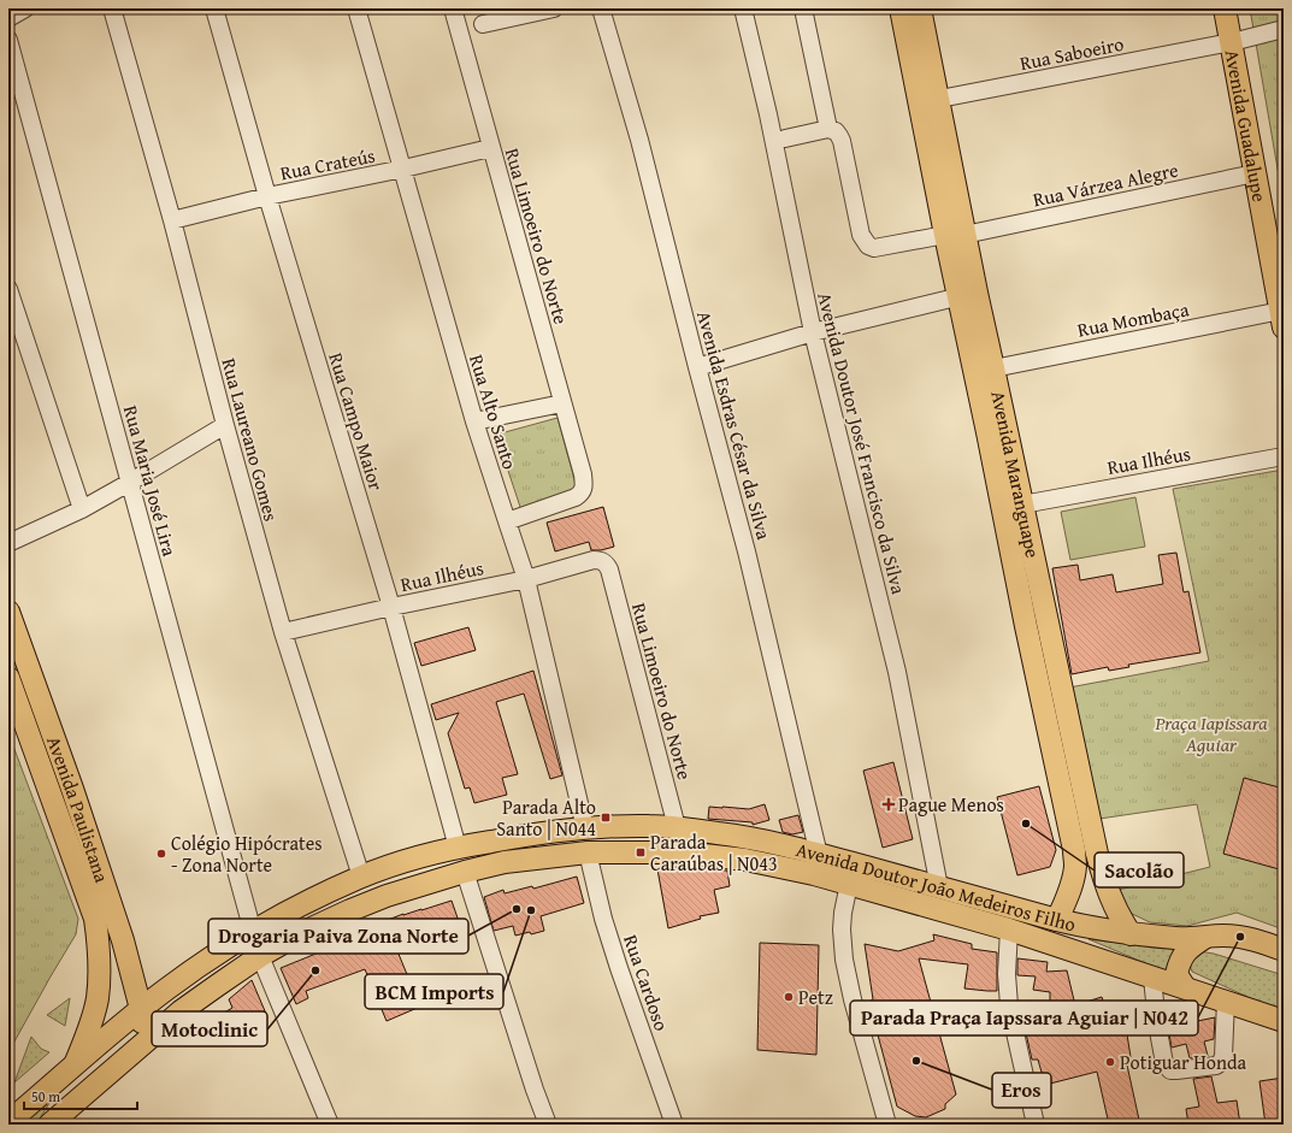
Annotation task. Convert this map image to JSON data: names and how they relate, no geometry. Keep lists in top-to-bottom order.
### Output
{
  "streets": {
    "main road": [
      "Avenida Guadalupe",
      "Avenida Maranguape",
      "Avenida Paulistana",
      "Avenida Doutor João Medeiros Filho"
    ],
    "street": [
      "Rua Saboeiro",
      "Rua Crateús",
      "Rua Várzea Alegre",
      "Rua Limoeiro do Norte",
      "Rua Mombaça",
      "Rua Alto Santo",
      "Rua Campo Maior",
      "Avenida Esdras César da Silva",
      "Rua Laureano Gomes",
      "Avenida Doutor José Francisco da Silva",
      "Rua Ilhéus",
      "Rua Maria José Lira",
      "Rua Cardoso"
    ]
  },
  "crossings": [
    ["Rua Saboeiro", "Avenida Guadalupe"],
    ["Rua Saboeiro", "Avenida Maranguape"],
    ["Avenida Guadalupe", "Rua Várzea Alegre"],
    ["Avenida Guadalupe", "Rua Mombaça"],
    ["Rua Crateús", "Rua Limoeiro do Norte"],
    ["Rua Crateús", "Rua Alto Santo"],
    ["Rua Crateús", "Rua Campo Maior"],
    ["Rua Crateús", "Rua Laureano Gomes"],
    ["Rua Várzea Alegre", "Avenida Maranguape"],
    ["Rua Limoeiro do Norte", "Rua Alto Santo"],
    ["Rua Limoeiro do Norte", "Rua Ilhéus"],
    ["Rua Limoeiro do Norte", "Avenida Doutor João Medeiros Filho"],
    ["Rua Mombaça", "Avenida Maranguape"],
    ["Rua Alto Santo", "Rua Ilhéus"],
    ["Rua Alto Santo", "Avenida Doutor João Medeiros Filho"],
    ["Rua Campo Maior", "Rua Ilhéus"],
    ["Rua Campo Maior", "Avenida Doutor João Medeiros Filho"],
    ["Avenida Esdras César da Silva", "Avenida Doutor João Medeiros Filho"],
    ["Rua Laureano Gomes", "Rua Ilhéus"],
    ["Rua Laureano Gomes", "Avenida Doutor João Medeiros Filho"],
    ["Avenida Doutor José Francisco da Silva", "Avenida Doutor João Medeiros Filho"],
    ["Rua Ilhéus", "Avenida Maranguape"],
    ["Avenida Maranguape", "Avenida Doutor João Medeiros Filho"],
    ["Rua Maria José Lira", "Avenida Doutor João Medeiros Filho"],
    ["Avenida Paulistana", "Avenida Doutor João Medeiros Filho"],
    ["Avenida Doutor João Medeiros Filho", "Rua Cardoso"]
  ],
  "parks": ["Praça Iapissara Aguiar"],
  "places": {
    "health": ["Pague Menos"],
    "transit": ["Parada Alto Santo | N044", "Parada Caraúbas | N043"],
    "other": [
      "Sacolão",
      "Colégio Hipócrates - Zona Norte",
      "Drogaria Paiva Zona Norte",
      "BCM Imports",
      "Parada Praça Iapssara Aguiar | N042",
      "Motoclinic",
      "Petz",
      "Eros",
      "Potiguar Honda"
    ]
  },
  "scale_bar": "50 m"
}
